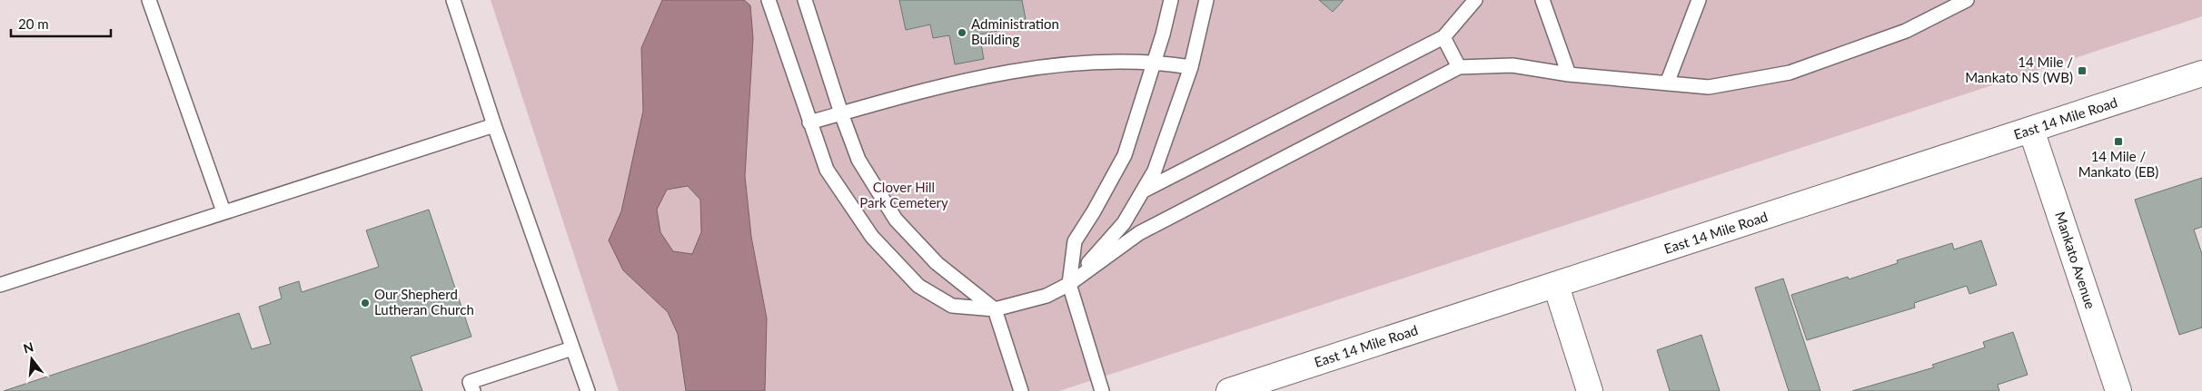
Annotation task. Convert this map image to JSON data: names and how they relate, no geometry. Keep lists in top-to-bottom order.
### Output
{
  "streets": {
    "main road": ["East 14 Mile Road", "Mankato Avenue"]
  },
  "crossings": [
    ["East 14 Mile Road", "Mankato Avenue"]
  ],
  "parks": ["Clover Hill Park Cemetery"],
  "places": {
    "other": ["Administration Building", "Our Shepherd Lutheran Church"],
    "transit": ["14 Mile / Mankato NS (WB)", "14 Mile / Mankato (EB)"]
  },
  "scale_bar": "20 m",
  "north": "top"
}
